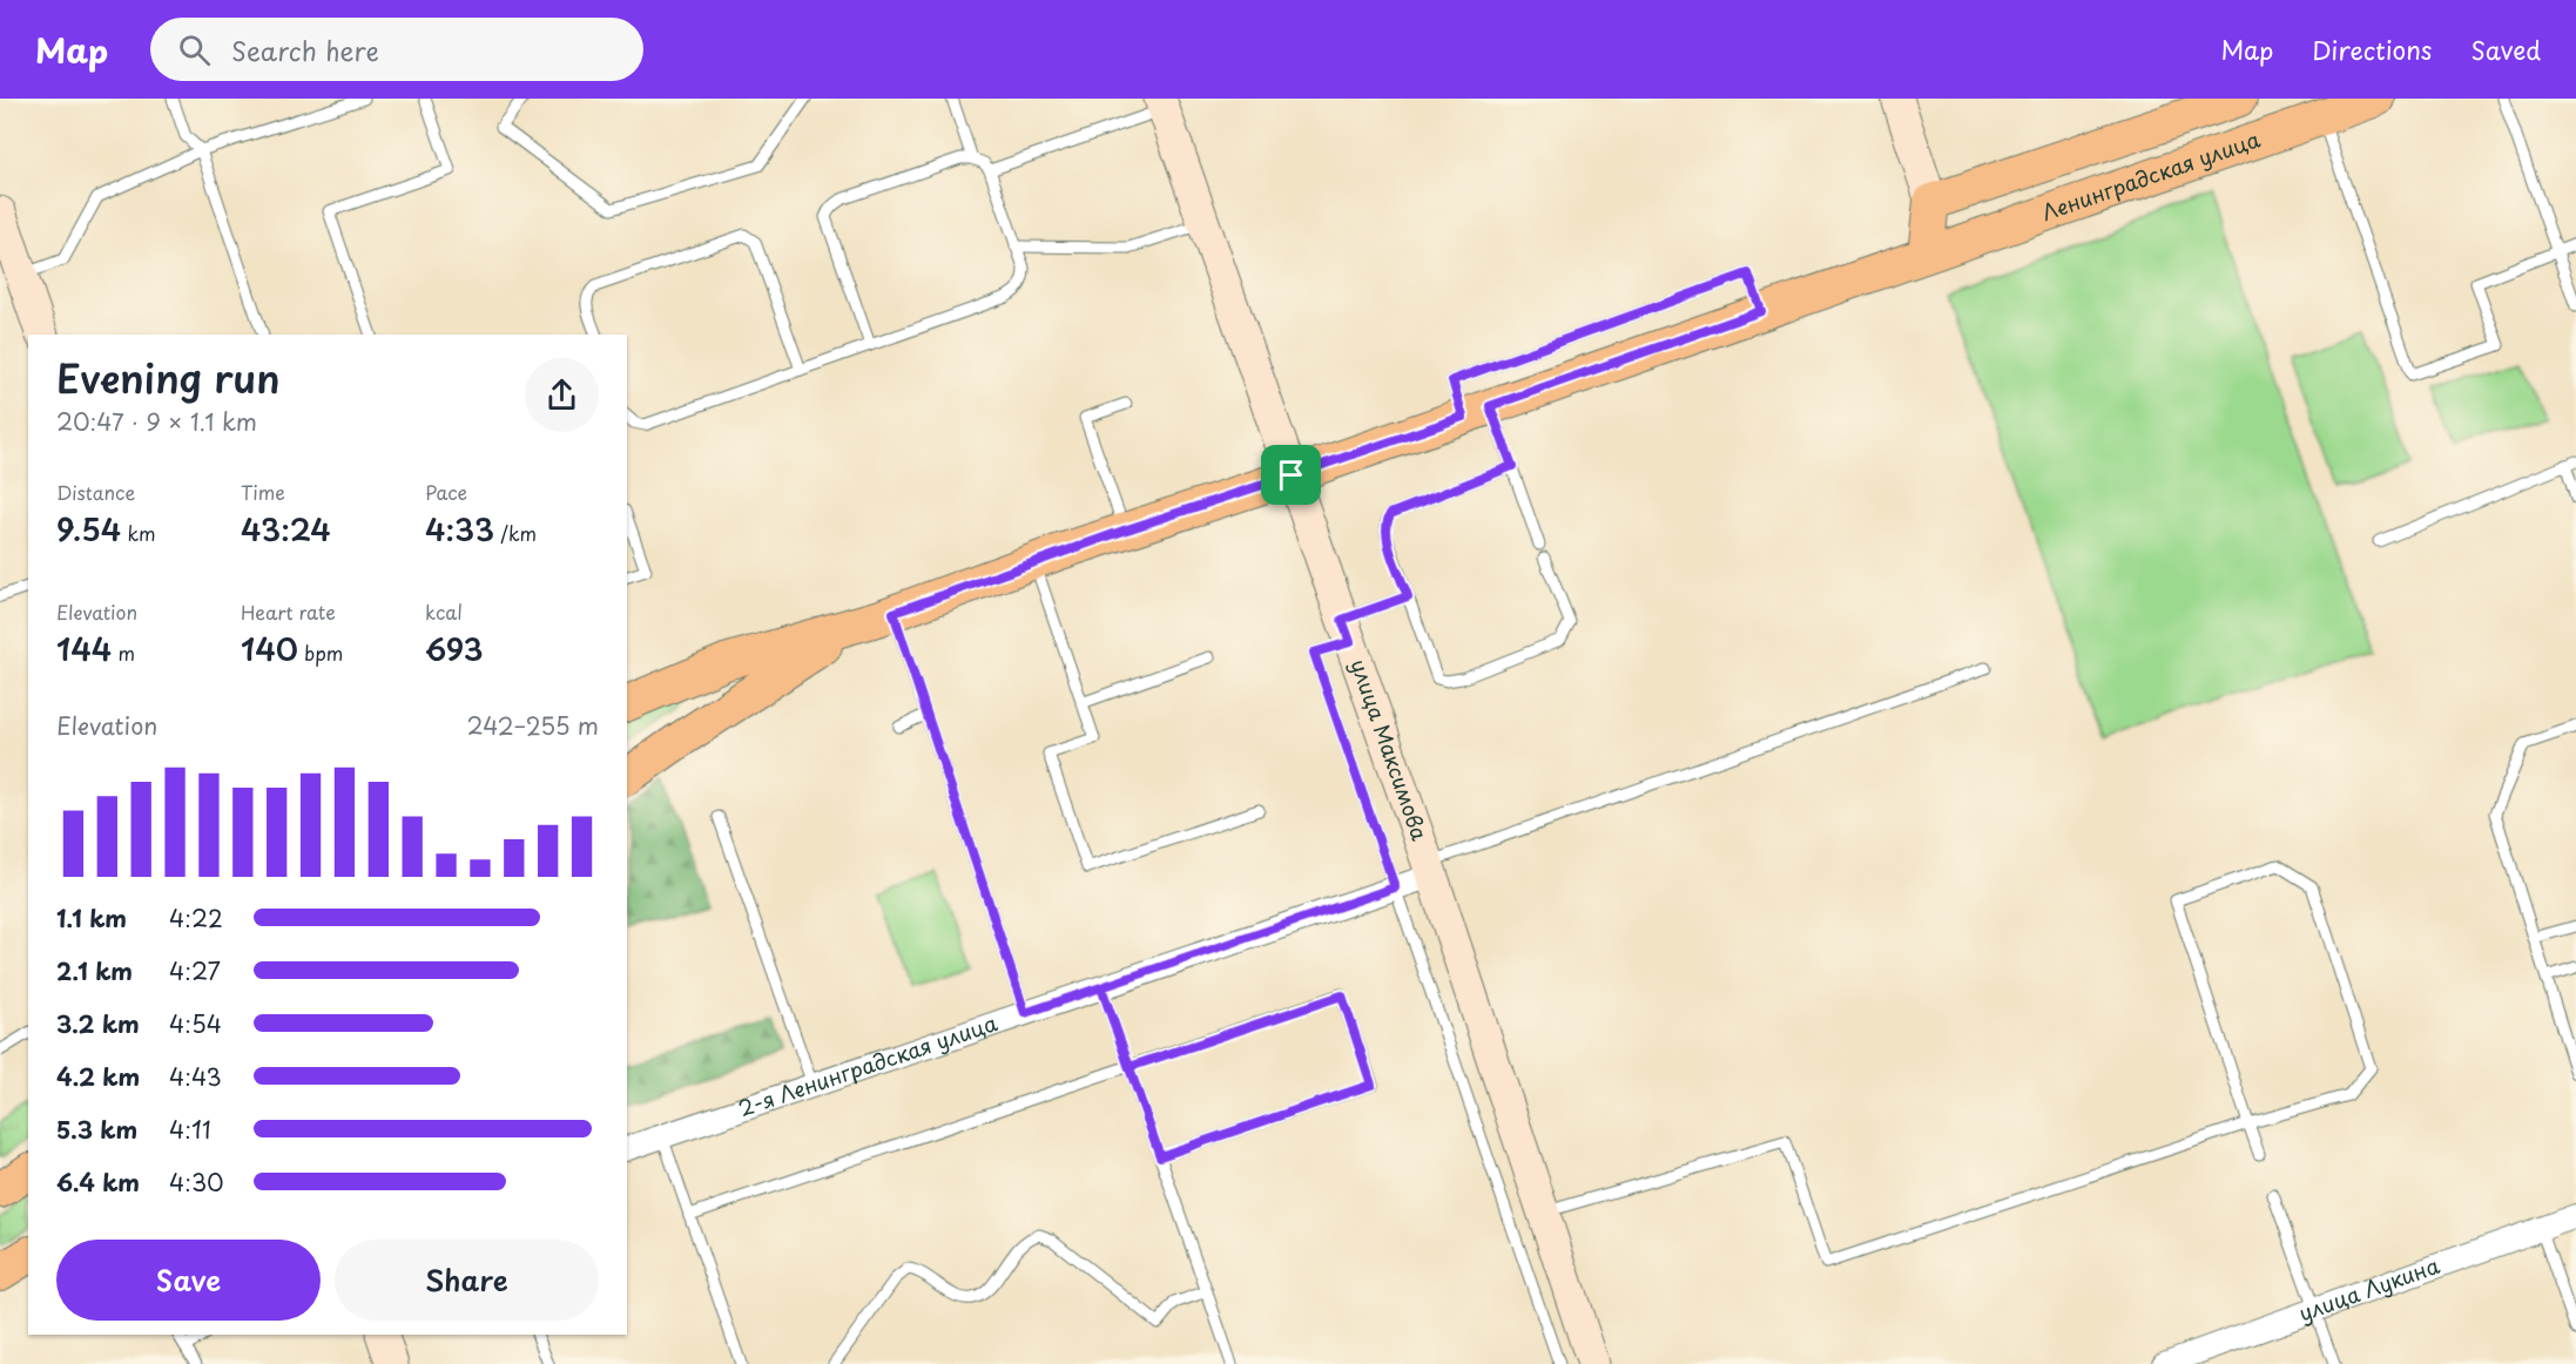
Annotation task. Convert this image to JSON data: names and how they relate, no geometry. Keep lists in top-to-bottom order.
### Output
{
  "streets": {
    "main road": ["Ленинградская улица", "улица Максимова"],
    "street": ["2-я Ленинградская улица", "улица Лукина"]
  },
  "crossings": [
    ["Ленинградская улица", "улица Максимова"],
    ["улица Максимова", "2-я Ленинградская улица"]
  ],
  "page": {
    "header": "Map",
    "search": "Search here",
    "nav": ["Map", "Directions", "Saved"],
    "heading": ["Evening run", "20:47 · 9 × 1.1 km"],
    "stats": [
      ["Distance", "9.54 km"],
      ["Time", "43:24"],
      ["Pace", "4:33 /km"],
      ["Elevation", "144 m"],
      ["Heart rate", "140 bpm"],
      ["kcal", "693"]
    ],
    "chart": ["Elevation", "242–255 m"],
    "list": [
      {
        "name": "1.1 km",
        "note": "4:22"
      },
      {
        "name": "2.1 km",
        "note": "4:27"
      },
      {
        "name": "3.2 km",
        "note": "4:54"
      },
      {
        "name": "4.2 km",
        "note": "4:43"
      },
      {
        "name": "5.3 km",
        "note": "4:11"
      },
      {
        "name": "6.4 km",
        "note": "4:30"
      }
    ],
    "buttons": ["Save", "Share"]
  }
}
